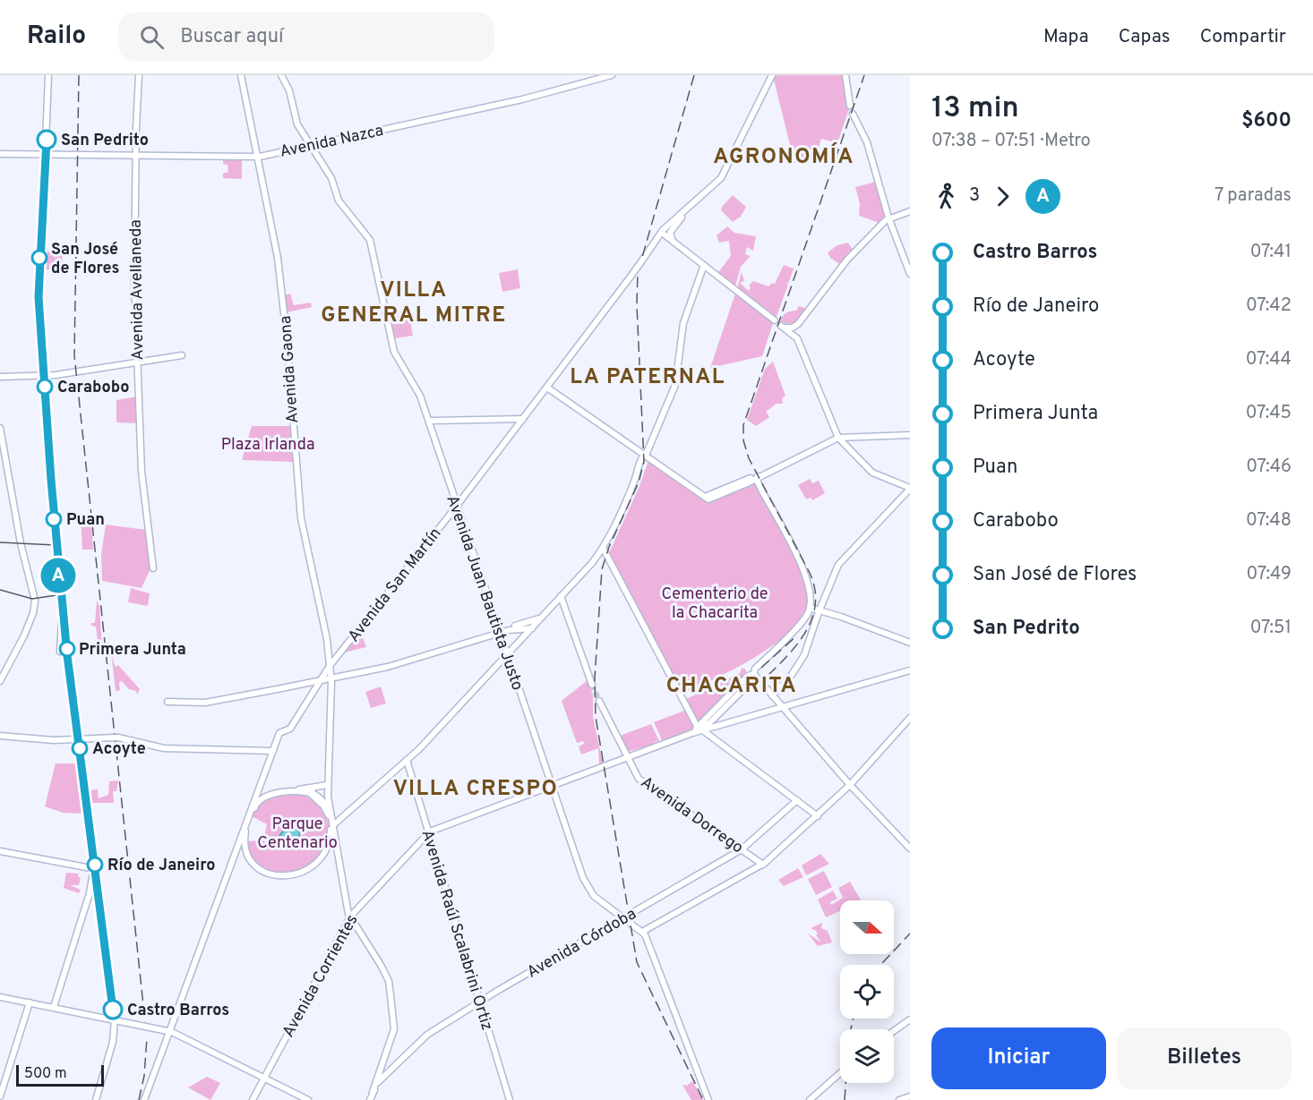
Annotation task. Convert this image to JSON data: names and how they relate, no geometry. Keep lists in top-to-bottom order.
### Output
{
  "streets": {
    "main road": [
      "Avenida Nazca",
      "Avenida Avellaneda",
      "Avenida Gaona",
      "Avenida San Martín",
      "Avenida Juan Bautista Justo",
      "Avenida Dorrego",
      "Avenida Raúl Scalabrini Ortiz",
      "Avenida Córdoba",
      "Avenida Corrientes"
    ]
  },
  "crossings": [
    ["Avenida Nazca", "Avenida Avellaneda"],
    ["Avenida Nazca", "Avenida Gaona"],
    ["Avenida Nazca", "Avenida Juan Bautista Justo"],
    ["Avenida Gaona", "Avenida San Martín"],
    ["Avenida San Martín", "Avenida Juan Bautista Justo"],
    ["Avenida Juan Bautista Justo", "Avenida Córdoba"],
    ["Avenida Juan Bautista Justo", "Avenida Corrientes"],
    ["Avenida Dorrego", "Avenida Córdoba"],
    ["Avenida Dorrego", "Avenida Corrientes"],
    ["Avenida Raúl Scalabrini Ortiz", "Avenida Córdoba"],
    ["Avenida Raúl Scalabrini Ortiz", "Avenida Corrientes"],
    ["Avenida Córdoba", "Avenida Corrientes"]
  ],
  "districts": [
    "AGRONOMÍA",
    "VILLA GENERAL MITRE",
    "LA PATERNAL",
    "CHACARITA",
    "VILLA CRESPO"
  ],
  "parks": ["Plaza Irlanda", "Cementerio de la Chacarita", "Parque Centenario"],
  "places": [
    "San Pedrito",
    "San José de Flores",
    "Carabobo",
    "Puan",
    "Primera Junta",
    "Acoyte",
    "Río de Janeiro",
    "Castro Barros"
  ],
  "lines": ["metro line A"],
  "scale_bar": "500 m",
  "north": "right",
  "page": {
    "header": "Railo",
    "search": "Buscar aquí",
    "nav": ["Mapa", "Capas", "Compartir"],
    "on_map": "A",
    "heading": ["13 min", "07:38 – 07:51 · Metro", "$600"],
    "legs": ["3", "A", "7 paradas"],
    "list": [
      {
        "name": "Castro Barros",
        "value": "07:41"
      },
      {
        "name": "Río de Janeiro",
        "value": "07:42"
      },
      {
        "name": "Acoyte",
        "value": "07:44"
      },
      {
        "name": "Primera Junta",
        "value": "07:45"
      },
      {
        "name": "Puan",
        "value": "07:46"
      },
      {
        "name": "Carabobo",
        "value": "07:48"
      },
      {
        "name": "San José de Flores",
        "value": "07:49"
      },
      {
        "name": "San Pedrito",
        "value": "07:51"
      }
    ],
    "buttons": ["Iniciar", "Billetes"],
    "scale": "500 m"
  }
}
